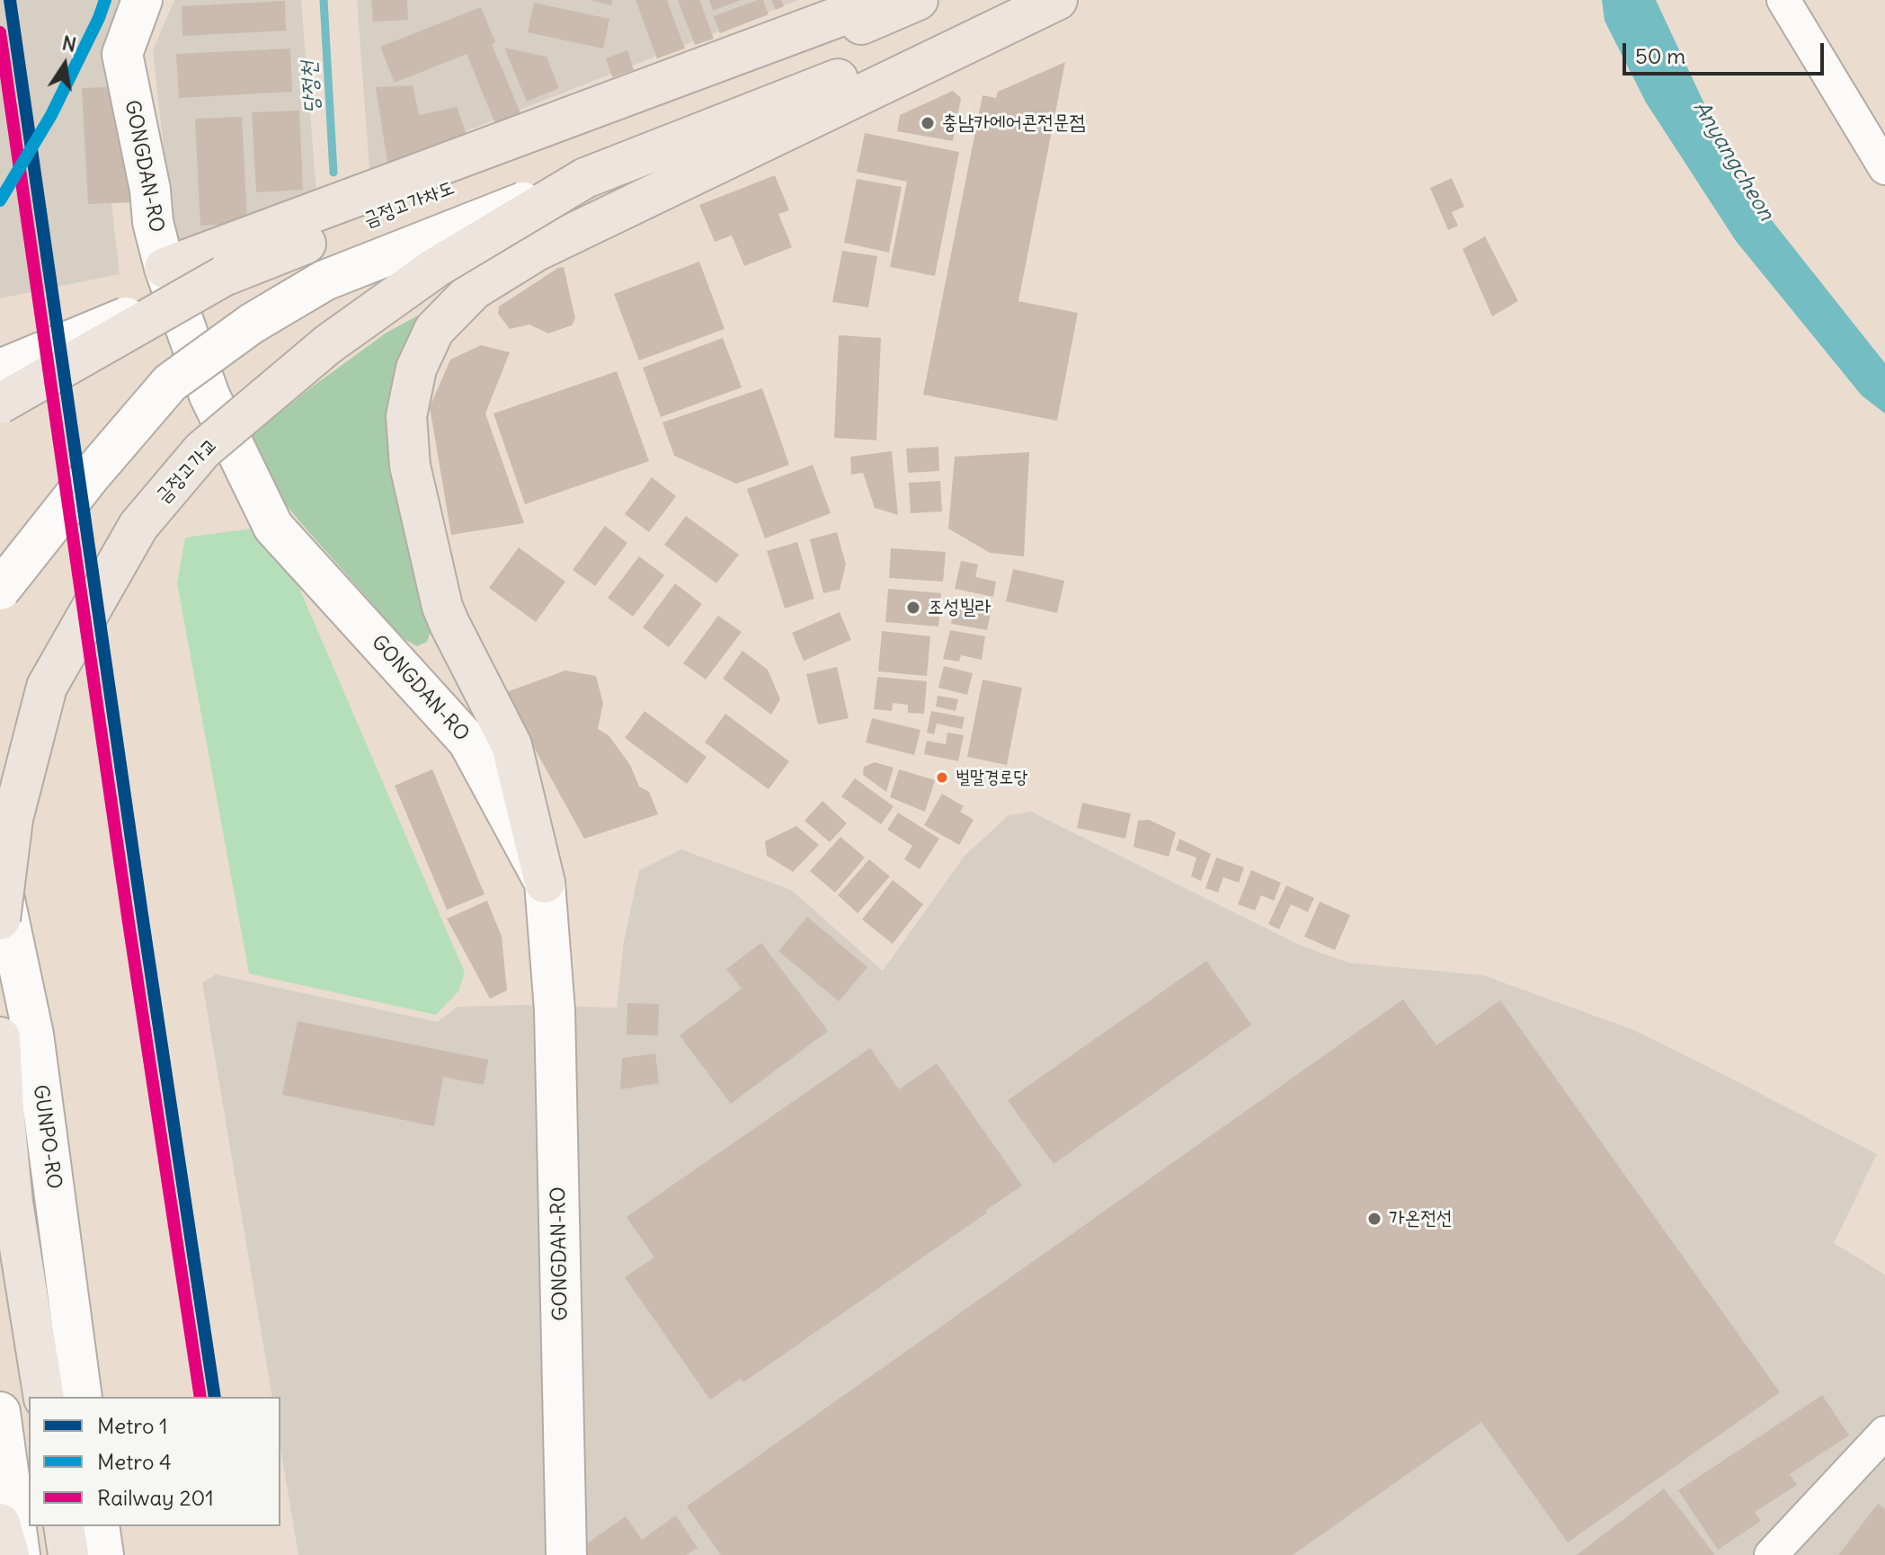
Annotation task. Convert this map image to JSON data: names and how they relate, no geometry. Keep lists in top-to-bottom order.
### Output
{
  "streets": {
    "main road": ["금정고가차도", "금정고가교", "GUNPO-RO"],
    "street": ["GONGDAN-RO"]
  },
  "water": ["당정천", "Anyangcheon"],
  "places": [
    "충남카에어콘전문점",
    "조성빌라",
    "벌말경로당",
    "가온전선"
  ],
  "lines": ["metro line 1", "metro line 4", "rail line 201"],
  "legend": ["Metro 1", "Metro 4", "Railway 201"],
  "scale_bar": "50 m",
  "north": "top"
}
